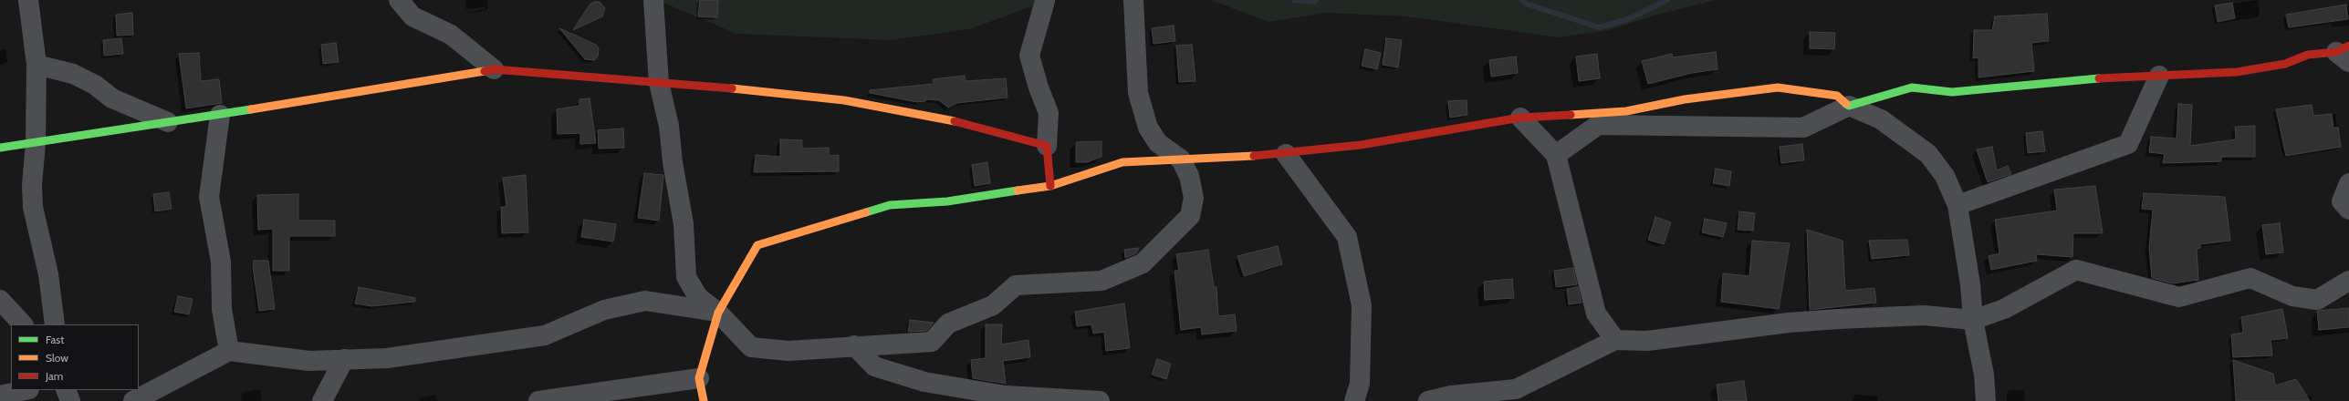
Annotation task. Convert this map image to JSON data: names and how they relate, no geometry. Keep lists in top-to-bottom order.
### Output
{
  "legend": ["Fast", "Slow", "Jam"]
}
